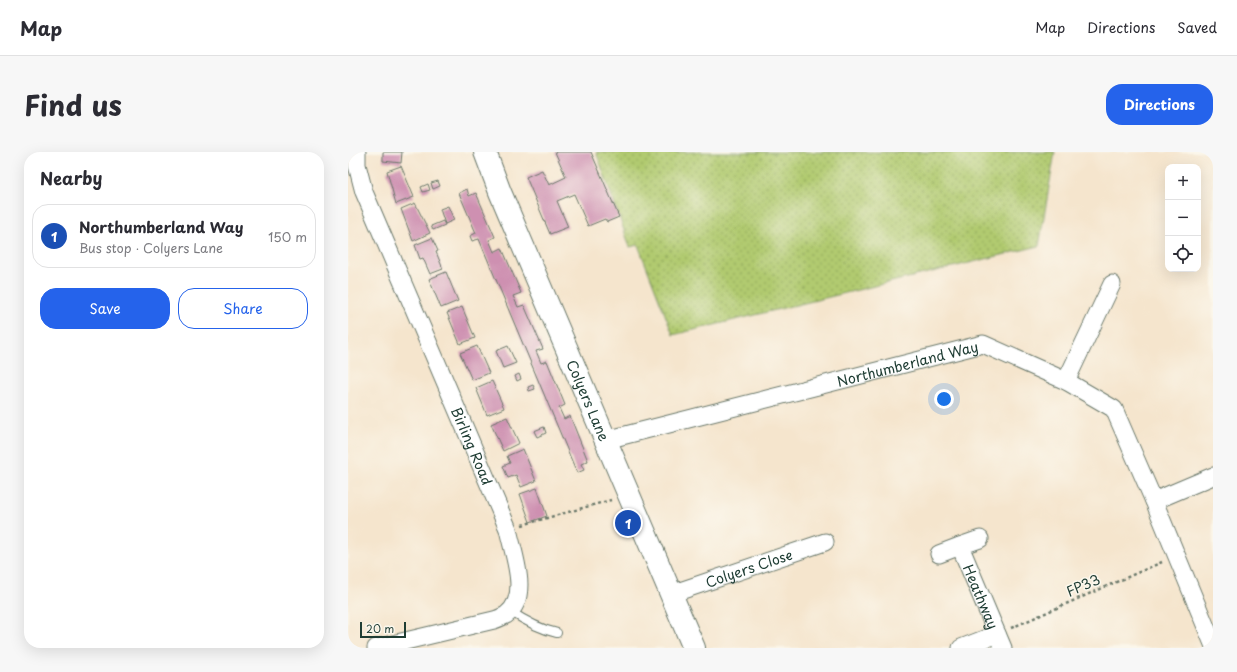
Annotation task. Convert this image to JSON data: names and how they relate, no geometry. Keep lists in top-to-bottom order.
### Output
{
  "streets": {
    "street": [
      "Northumberland Way",
      "Colyers Lane",
      "Birling Road",
      "Colyers Close",
      "Heathway"
    ],
    "path": ["FP33"]
  },
  "crossings": [
    ["Northumberland Way", "Colyers Lane"],
    ["Northumberland Way", "FP33"],
    ["Colyers Lane", "Colyers Close"],
    ["FP33", "Heathway"]
  ],
  "scale_bar": "20 m",
  "page": {
    "header": "Map",
    "nav": ["Map", "Directions", "Saved"],
    "title": "Find us",
    "buttons": [
      "Directions",
      ["Save", "Share"]
    ],
    "heading": "Nearby",
    "map_buttons": ["+", "−"],
    "list": [
      {
        "mark": "1",
        "name": "Northumberland Way",
        "note": "Bus stop · Colyers Lane",
        "value": "150 m"
      }
    ],
    "pins": "1",
    "scale": "20 m"
  }
}
